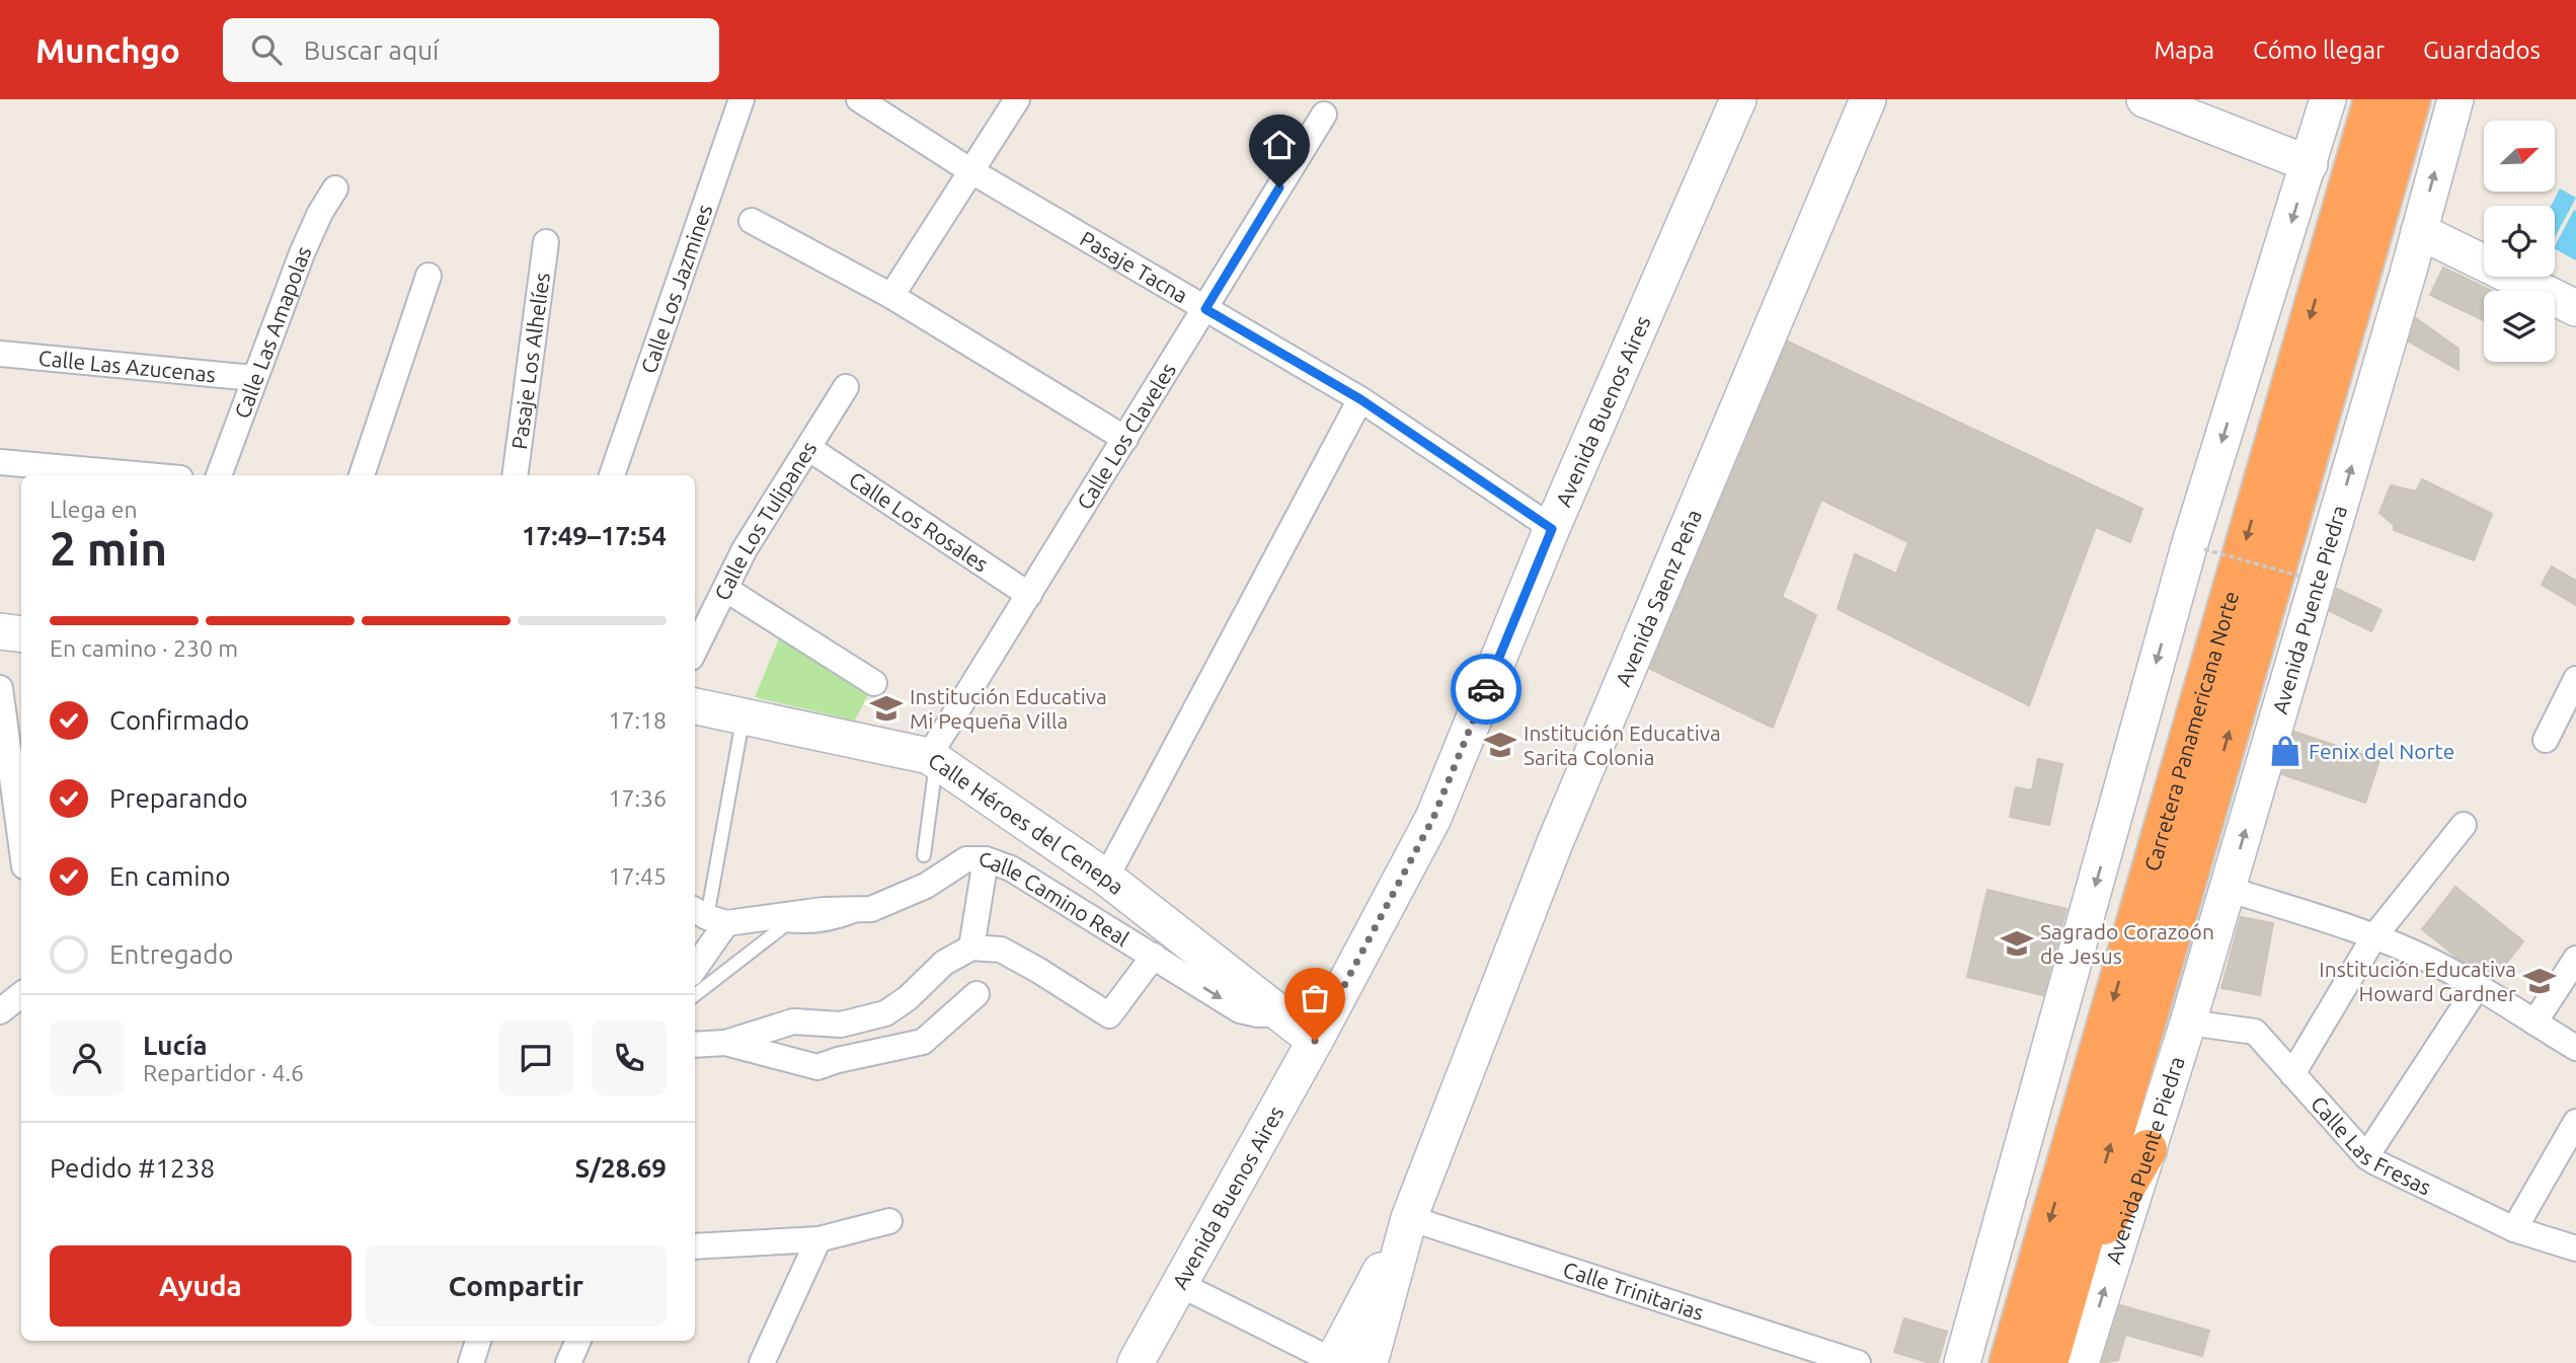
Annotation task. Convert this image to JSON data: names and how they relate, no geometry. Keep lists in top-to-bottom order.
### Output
{
  "streets": {
    "highway": ["Carretera Panamericana Norte"],
    "main road": [
      "Avenida Buenos Aires",
      "Avenida Saenz Peña",
      "Avenida Puente Piedra",
      "Calle Héroes del Cenepa"
    ],
    "street": [
      "Pasaje Tacna",
      "Calle Los Jazmines",
      "Calle Las Amapolas",
      "Pasaje Los Alhelíes",
      "Calle Las Azucenas",
      "Calle Los Claveles",
      "Calle Los Tulipanes",
      "Calle Los Rosales",
      "Calle Camino Real",
      "Calle Las Fresas",
      "Calle Trinitarias"
    ]
  },
  "crossings": [
    ["Pasaje Tacna", "Avenida Buenos Aires"],
    ["Pasaje Tacna", "Calle Los Claveles"],
    ["Calle Las Amapolas", "Calle Las Azucenas"],
    ["Avenida Buenos Aires", "Calle Héroes del Cenepa"],
    ["Calle Los Claveles", "Calle Los Rosales"],
    ["Calle Los Claveles", "Calle Héroes del Cenepa"],
    ["Calle Los Tulipanes", "Calle Los Rosales"],
    ["Avenida Saenz Peña", "Calle Trinitarias"],
    ["Avenida Puente Piedra", "Calle Las Fresas"],
    ["Calle Héroes del Cenepa", "Calle Camino Real"]
  ],
  "places": {
    "school or university": [
      "Institución Educativa Mi Pequeña Villa",
      "Institución Educativa Sarita Colonia",
      "Sagrado Corazoón de Jesus",
      "Institución Educativa Howard Gardner"
    ],
    "shop": ["Fenix del Norte"]
  },
  "north": "top right",
  "page": {
    "header": "Munchgo",
    "search": "Buscar aquí",
    "nav": ["Mapa", "Cómo llegar", "Guardados"],
    "heading": ["2 min", "Llega en", "17:49–17:54"],
    "panel": [
      "Lucía",
      "Repartidor · 4.6",
      "Pedido #1238",
      "S/28.69"
    ],
    "bar": "En camino · 230 m",
    "list": [
      ["Confirmado", "17:18"],
      ["Preparando", "17:36"],
      ["En camino", "17:45"],
      "Entregado"
    ],
    "buttons": ["Ayuda", "Compartir"]
  }
}
